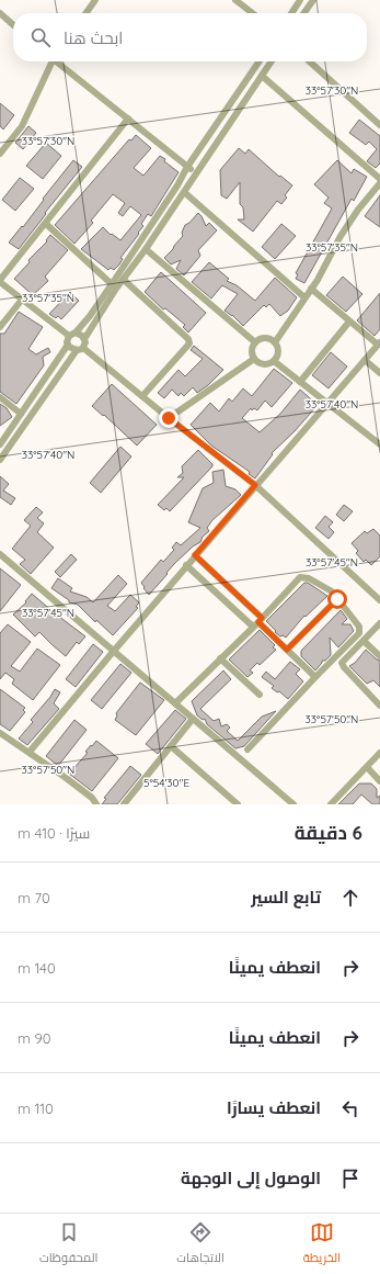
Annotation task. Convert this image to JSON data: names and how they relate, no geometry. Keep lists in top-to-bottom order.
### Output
{
  "page": {
    "search": "ابحث هنا",
    "heading": ["6 دقيقة", "سيرًا · 410 m"],
    "list": [
      ["تابع السير", "70 m"],
      ["انعطف يمينًا", "140 m"],
      ["انعطف يمينًا", "90 m"],
      ["انعطف يسارًا", "110 m"],
      "الوصول إلى الوجهة"
    ],
    "nav": ["الخريطة", "الاتجاهات", "المحفوظات"]
  },
  "coordinates": [
    "33°57'30\"N",
    "33°57'35\"N",
    "33°57'40\"N",
    "33°57'45\"N",
    "33°57'50\"N",
    "5°54'30\"E"
  ]
}
